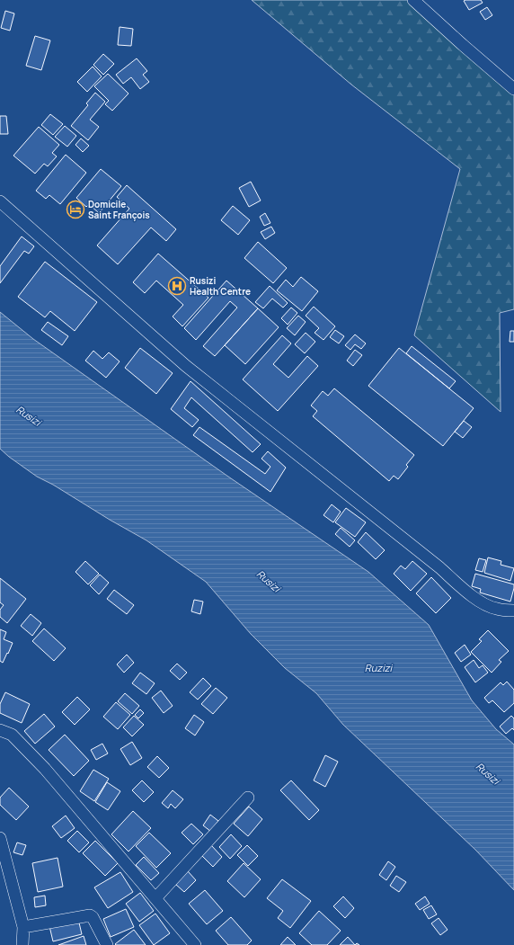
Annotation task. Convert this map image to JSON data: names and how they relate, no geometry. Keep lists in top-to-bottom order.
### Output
{
  "water": ["Rusizi", "Ruzizi"],
  "places": {
    "hotel": ["Domicile Saint François"],
    "hospital": ["Rusizi Health Centre"]
  }
}
